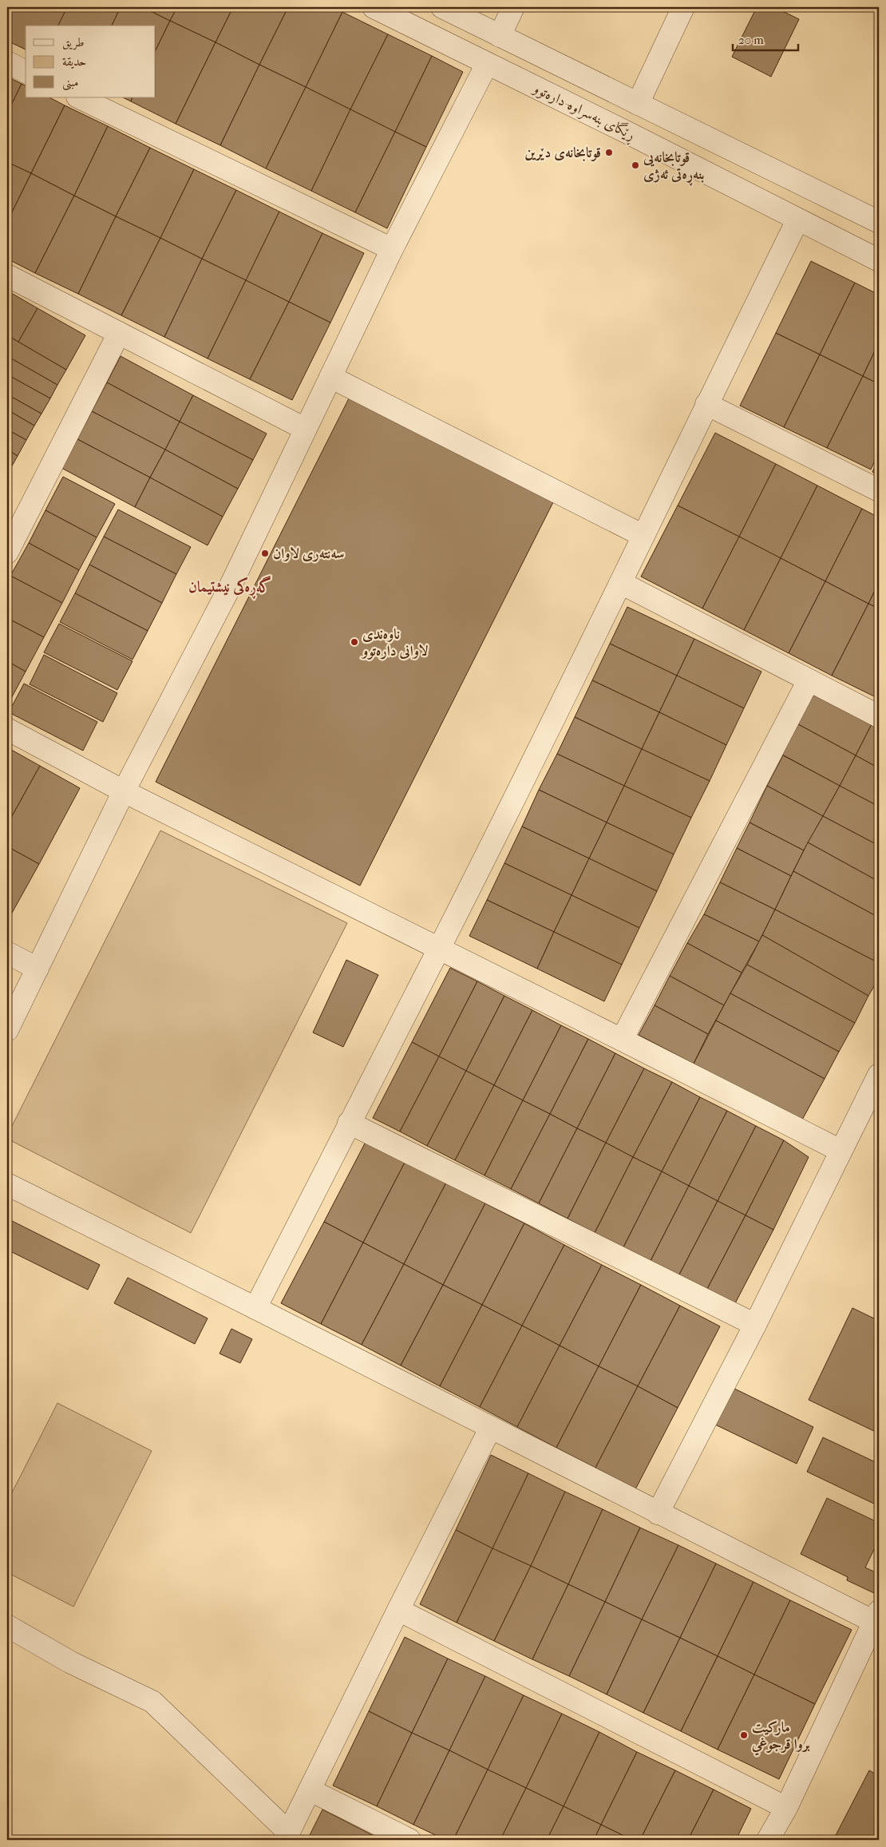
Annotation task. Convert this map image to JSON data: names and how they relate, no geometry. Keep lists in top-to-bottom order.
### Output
{
  "streets": {
    "street": ["ڕێگای بنەسراوە-دارەتوو"]
  },
  "districts": ["گەڕەکی نیشتیمان"],
  "places": [
    "قوتابخانەى دێرین",
    "قوتابخانەیی بنەڕەتی ئەژی",
    "سەنتەری لاوان",
    "ناوەندی لاوانی دارەتوو",
    "ماركيت بروا قرجوغي"
  ],
  "legend": ["طريق", "حديقة", "مبنى"],
  "scale_bar": "20 m"
}
